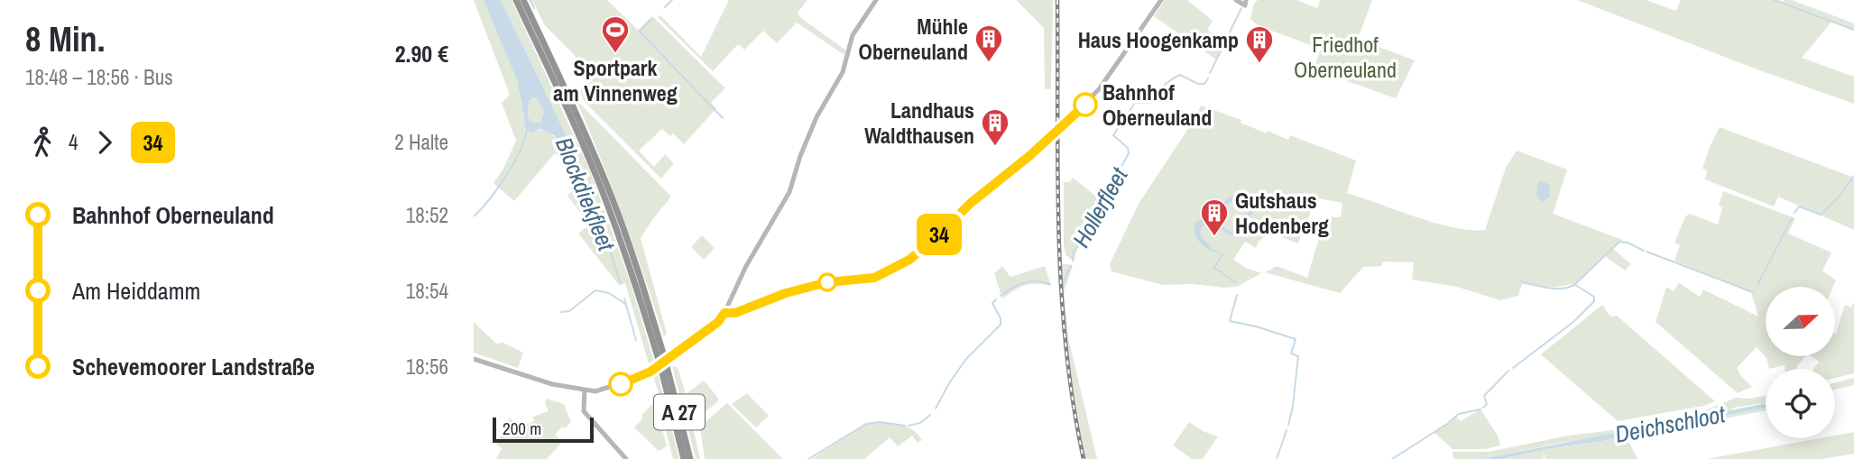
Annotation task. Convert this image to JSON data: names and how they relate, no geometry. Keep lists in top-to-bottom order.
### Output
{
  "streets": {
    "highway": ["A 27"]
  },
  "water": ["Blockdiekfleet", "Hollerfleet", "Deichschloot"],
  "parks": ["Friedhof Oberneuland"],
  "places": {
    "sports": ["Sportpark am Vinnenweg"],
    "building": [
      "Mühle Oberneuland",
      "Haus Hoogenkamp",
      "Landhaus Waldthausen",
      "Gutshaus Hodenberg"
    ],
    "other": ["Bahnhof Oberneuland"]
  },
  "lines": ["bus line 34"],
  "scale_bar": "200 m",
  "north": "right",
  "page": {
    "heading": ["8 Min.", "18:48 – 18:56 · Bus", "2.90 €"],
    "on_map": "34",
    "legs": ["4", "34", "2 Halte"],
    "list": [
      {
        "name": "Bahnhof Oberneuland",
        "value": "18:52"
      },
      {
        "name": "Am Heiddamm",
        "value": "18:54"
      },
      {
        "name": "Schevemoorer Landstraße",
        "value": "18:56"
      }
    ],
    "scale": "200 m"
  }
}
